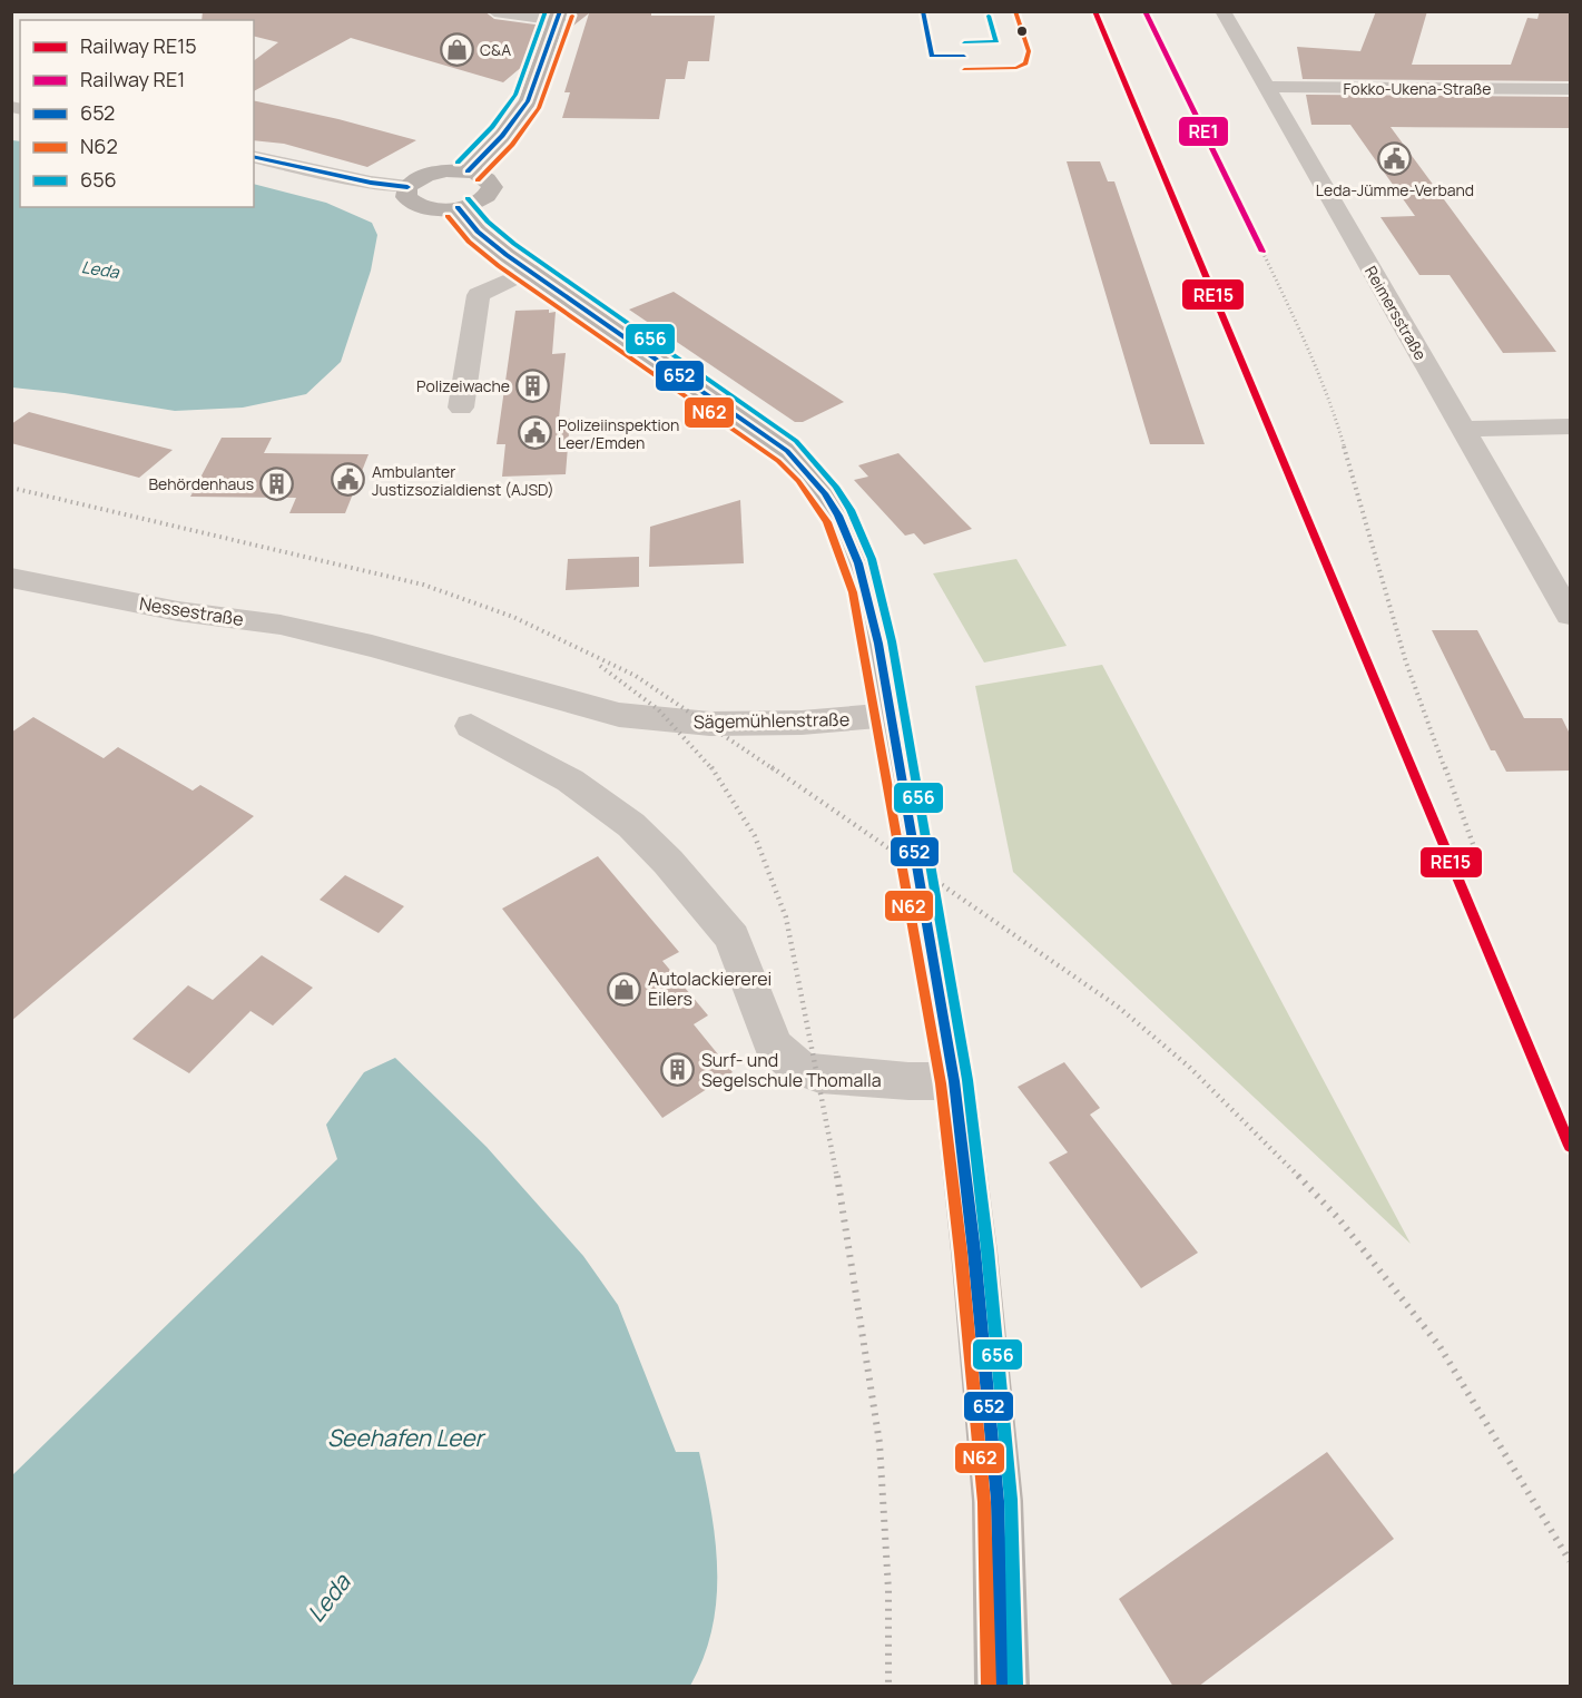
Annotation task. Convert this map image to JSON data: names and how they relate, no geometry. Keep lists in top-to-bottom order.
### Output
{
  "streets": {
    "street": [
      "Fokko-Ukena-Straße",
      "Reimersstraße",
      "Nessestraße",
      "Sägemühlenstraße"
    ]
  },
  "crossings": [
    ["Fokko-Ukena-Straße", "Reimersstraße"],
    ["Nessestraße", "Sägemühlenstraße"]
  ],
  "water": ["Leda", "Seehafen Leer"],
  "places": {
    "shop": ["C&A", "Autolackiererei Eilers"],
    "public building": ["Leda-Jümme-Verband", "Polizeiinspektion Leer/Emden", "Ambulanter Justizsozialdienst (AJSD)"],
    "building": ["Polizeiwache", "Behördenhaus", "Surf- und Segelschule Thomalla"]
  },
  "lines": [
    "rail line RE15",
    "rail line RE1",
    "transit line 652",
    "transit line N62",
    "transit line 656"
  ],
  "legend": [
    "Railway RE15",
    "Railway RE1",
    "652",
    "N62",
    "656"
  ]
}
